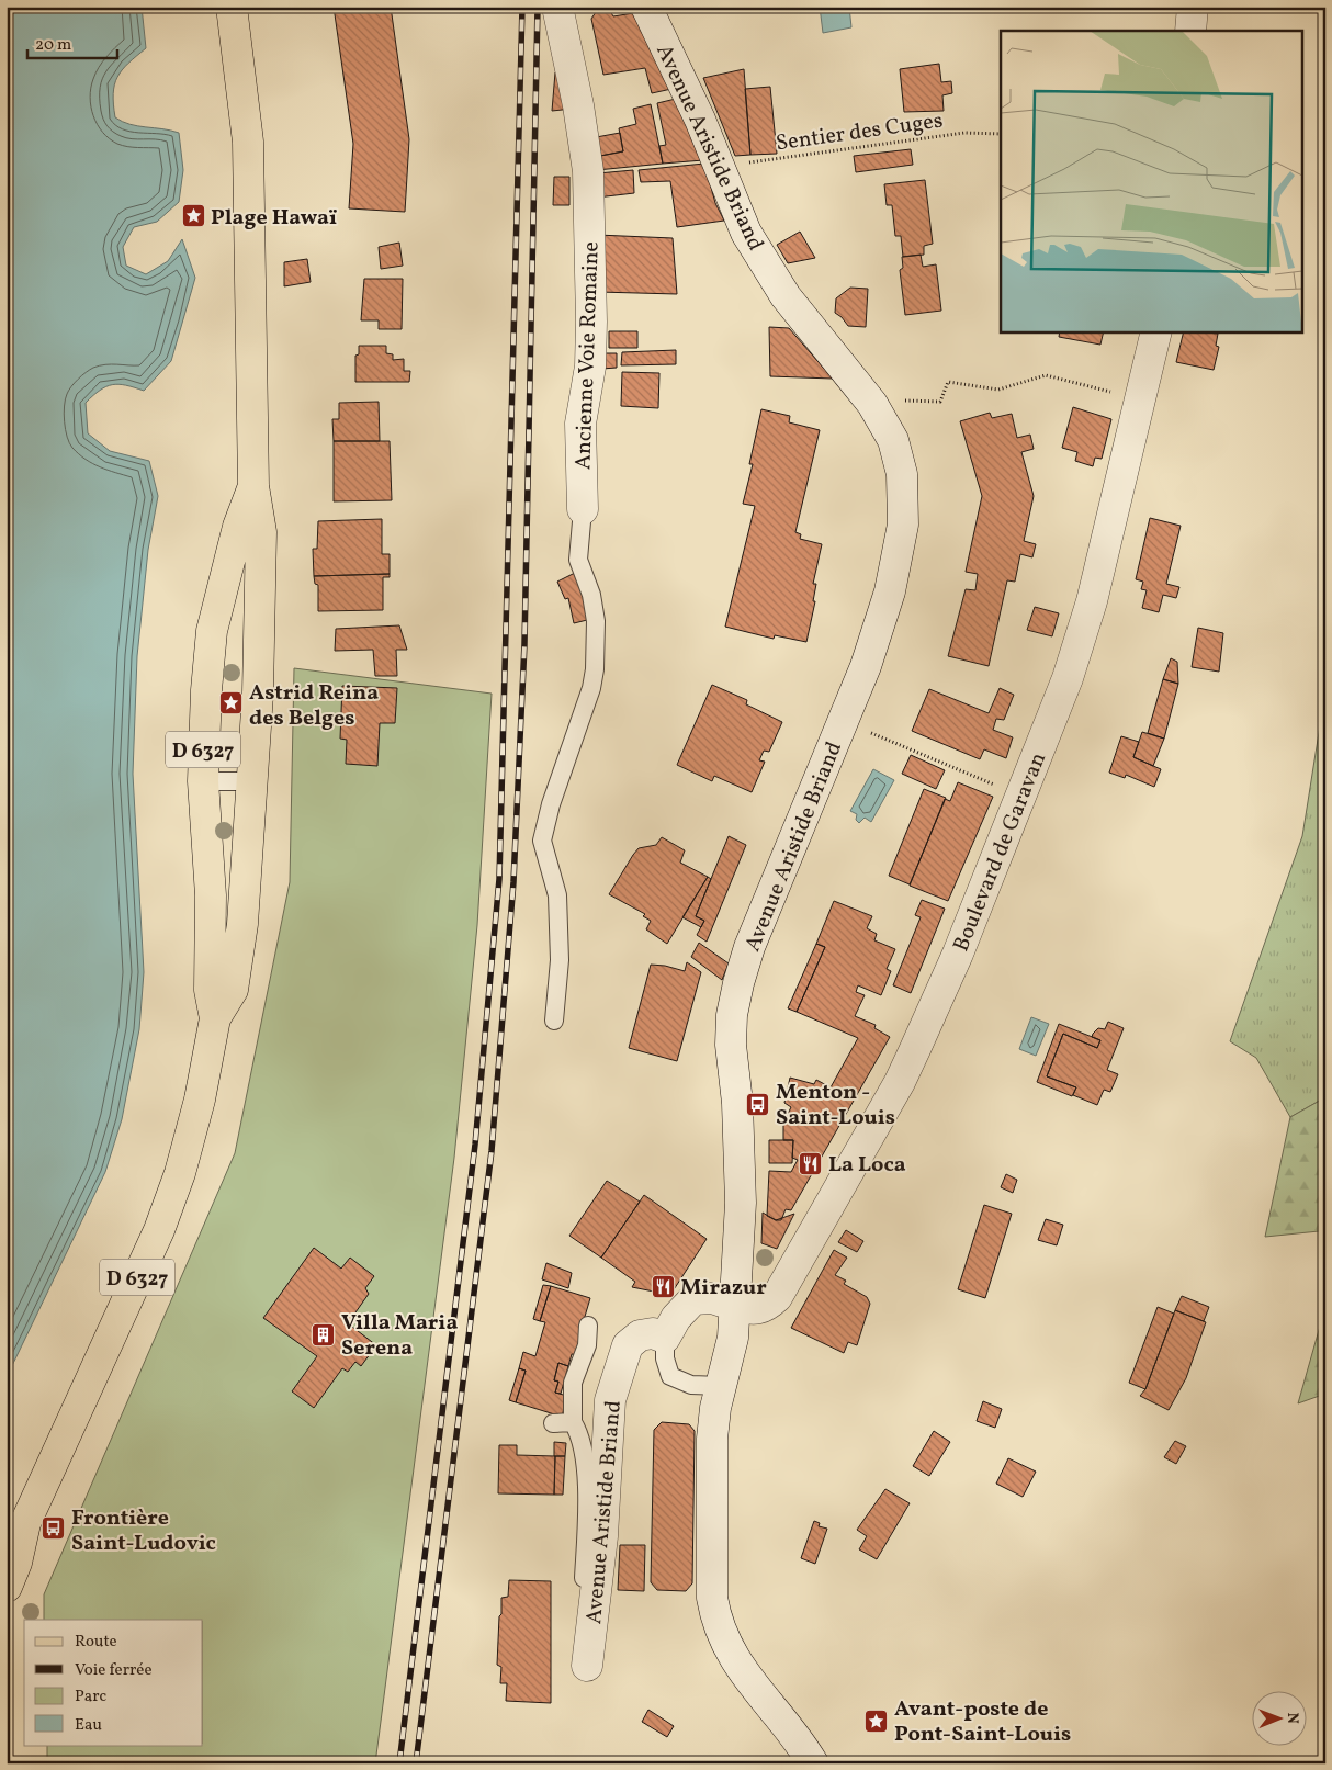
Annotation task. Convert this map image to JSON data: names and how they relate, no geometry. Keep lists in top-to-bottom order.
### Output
{
  "streets": {
    "main road": ["D 6327"],
    "street": ["Avenue Aristide Briand", "Ancienne Voie Romaine", "Boulevard de Garavan"],
    "path": ["Sentier des Cuges"]
  },
  "crossings": [
    ["Sentier des Cuges", "Avenue Aristide Briand"],
    ["Avenue Aristide Briand", "Boulevard de Garavan"]
  ],
  "places": {
    "place": ["Plage Hawaï", "Astrid Reina des Belges", "Avant-poste de Pont-Saint-Louis"],
    "bus stop": ["Menton - Saint-Louis", "Frontière Saint-Ludovic"],
    "restaurant": ["La Loca", "Mirazur"],
    "building": ["Villa Maria Serena"]
  },
  "legend": [
    "Route",
    "Voie ferrée",
    "Parc",
    "Eau"
  ],
  "scale_bar": "20 m",
  "north": "right"
}
